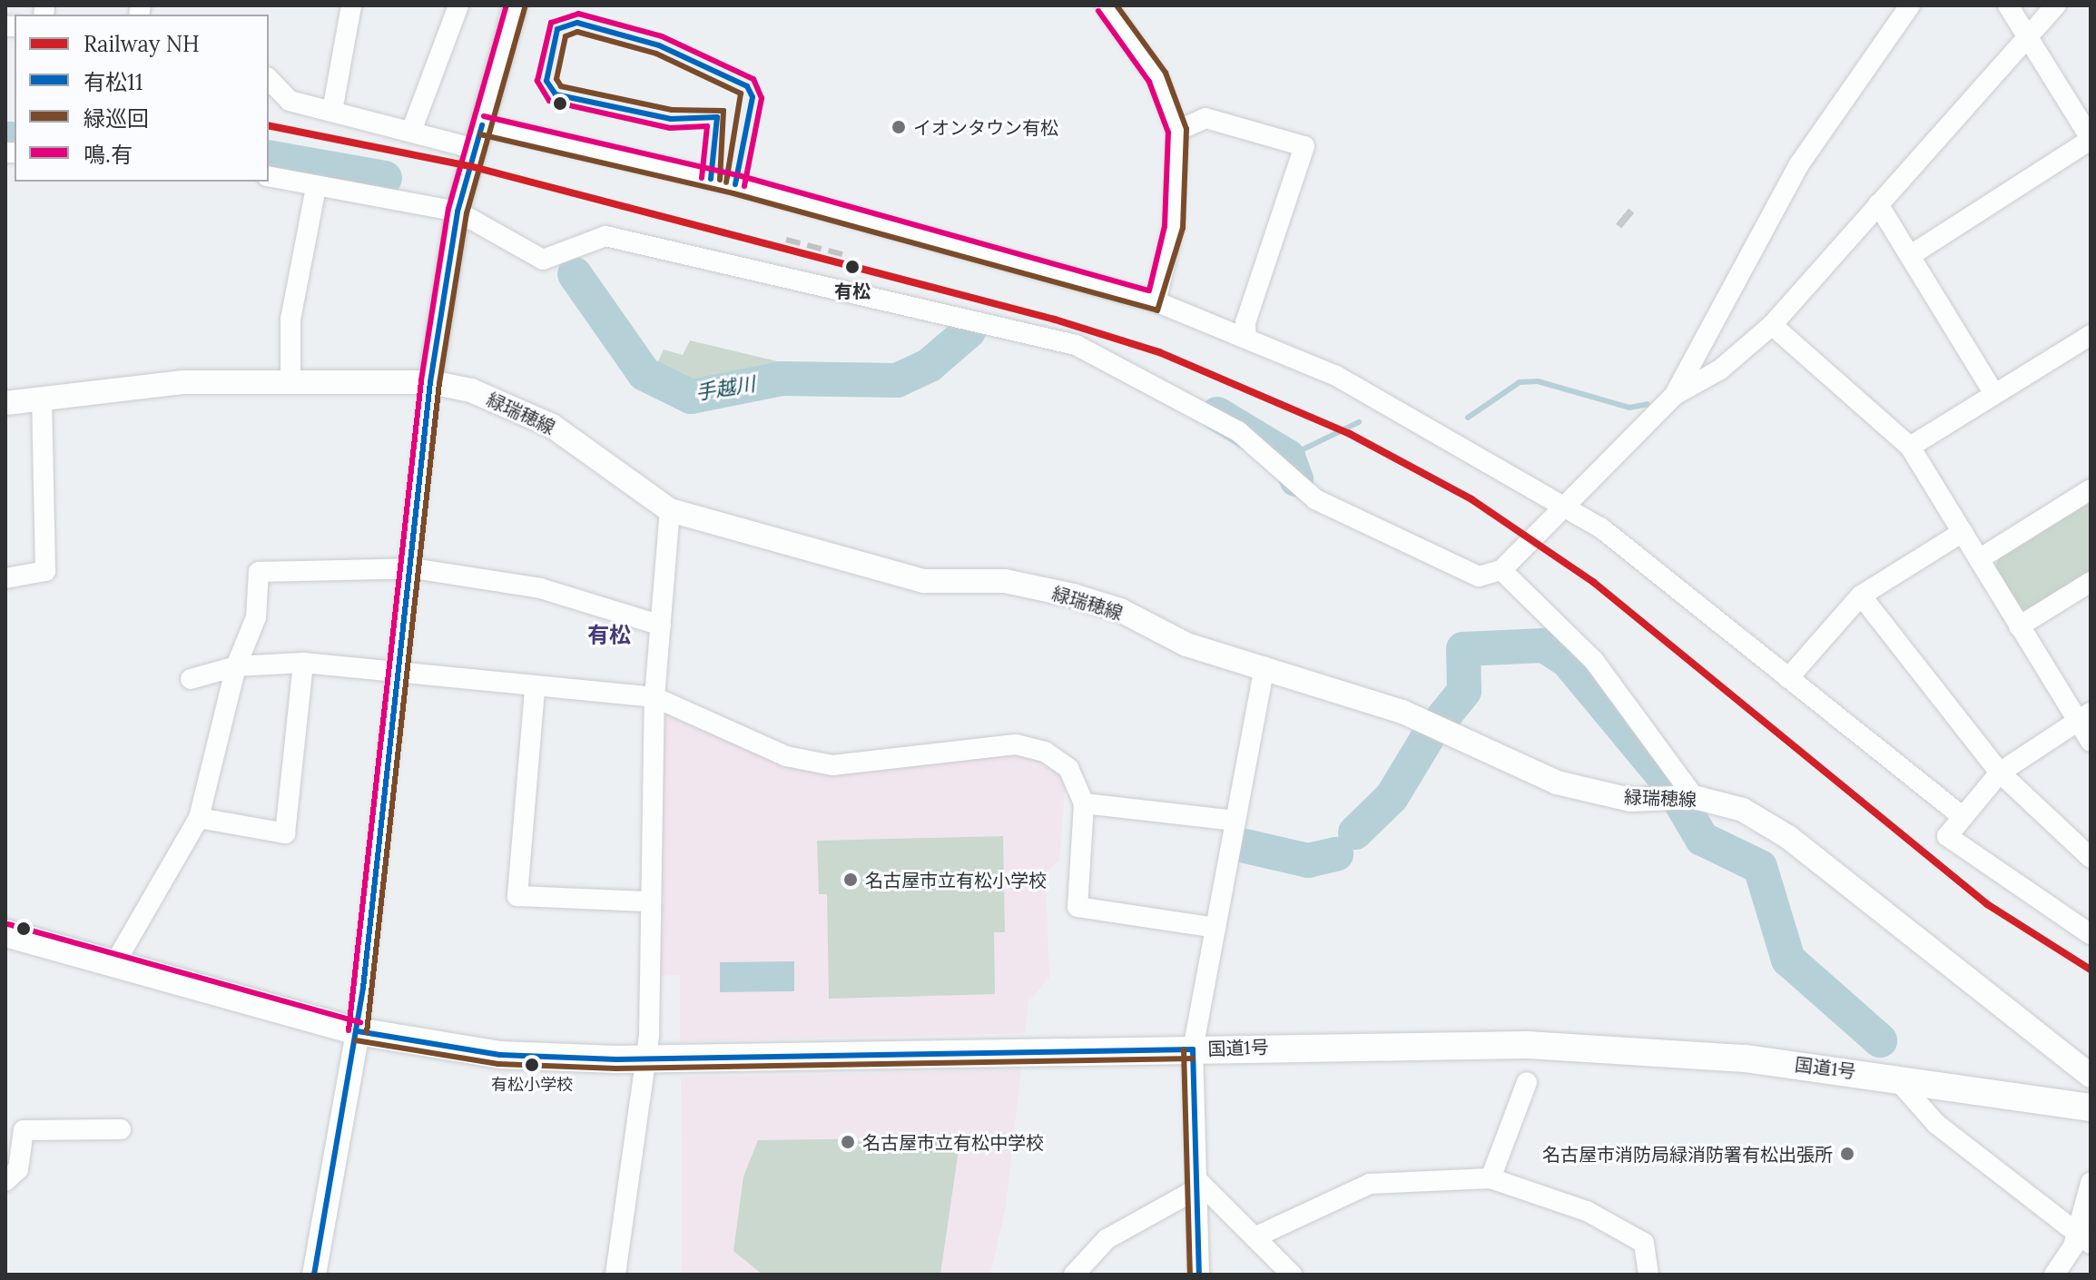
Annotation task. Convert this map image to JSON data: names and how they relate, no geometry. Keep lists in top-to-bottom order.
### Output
{
  "streets": {
    "highway": ["国道1号"],
    "main road": ["緑瑞穂線"]
  },
  "districts": ["有松"],
  "water": ["手越川"],
  "places": [
    "イオンタウン有松",
    "有松",
    "名古屋市立有松小学校",
    "有松小学校",
    "名古屋市立有松中学校",
    "名古屋市消防局緑消防署有松出張所"
  ],
  "lines": [
    "transit line 緑巡回",
    "transit line 鳴.有",
    "transit line 有松11",
    "rail line NH"
  ],
  "legend": [
    "Railway NH",
    "有松11",
    "緑巡回",
    "鳴.有"
  ]
}
